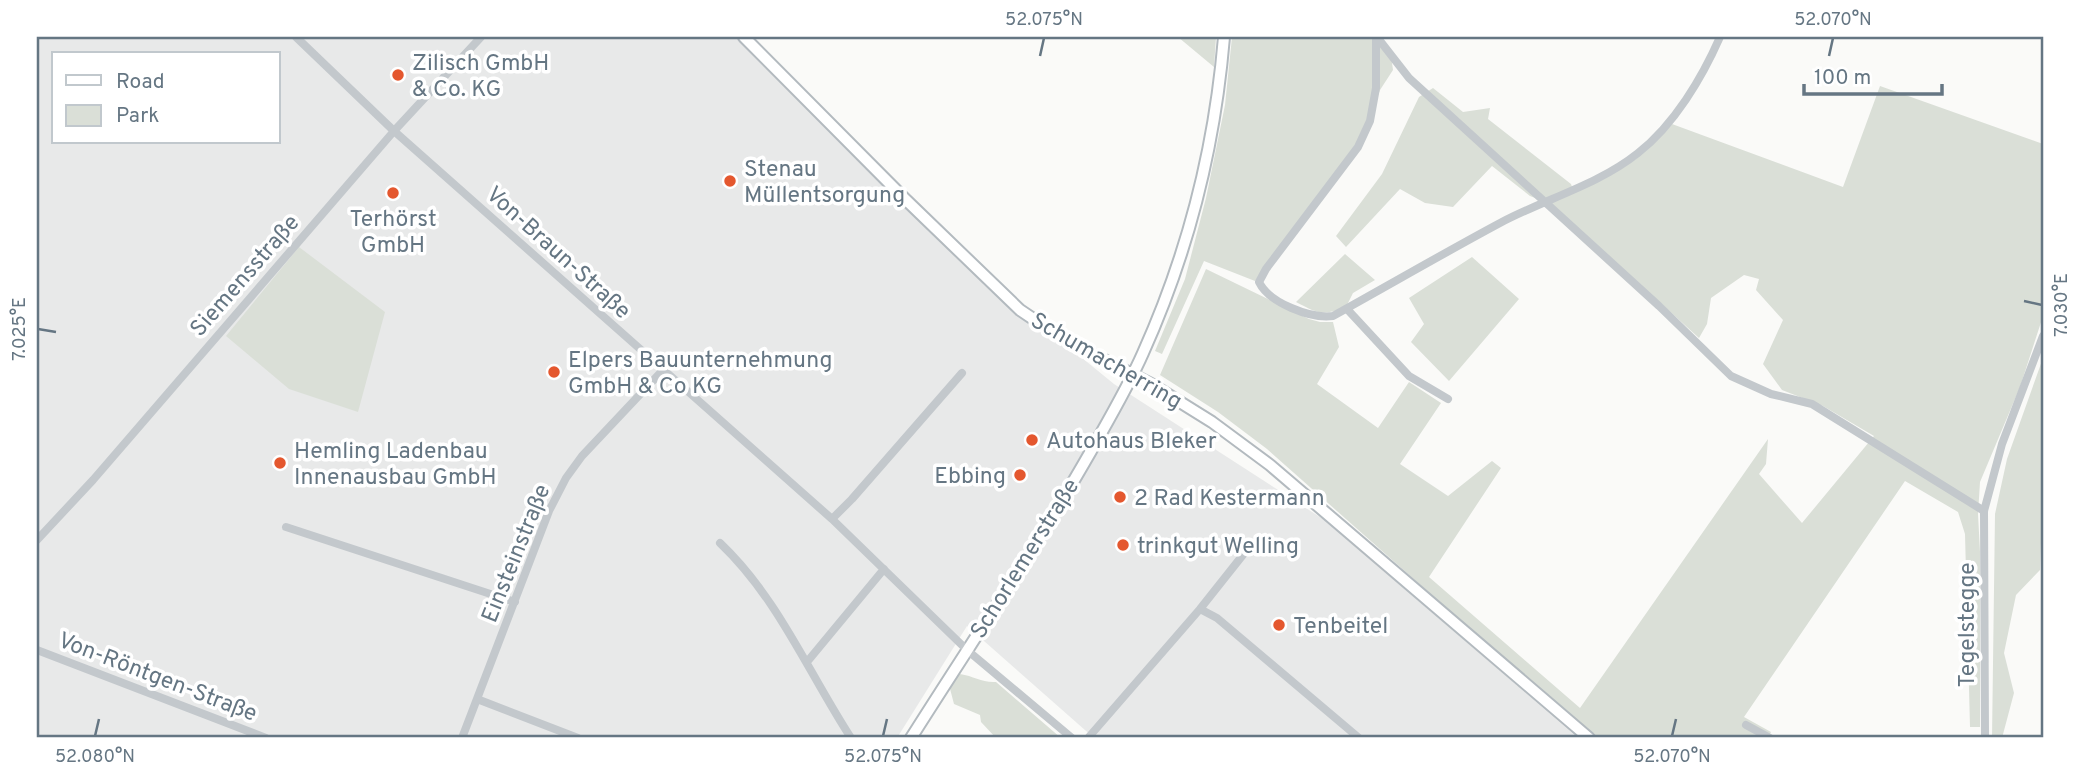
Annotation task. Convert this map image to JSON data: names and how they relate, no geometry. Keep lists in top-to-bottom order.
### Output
{
  "streets": {
    "main road": ["Schumacherring", "Schorlemerstraße"],
    "street": [
      "Von-Braun-Straße",
      "Siemensstraße",
      "Einsteinstraße",
      "Tegelstegge",
      "Von-Röntgen-Straße"
    ]
  },
  "crossings": [
    ["Von-Braun-Straße", "Siemensstraße"],
    ["Von-Braun-Straße", "Einsteinstraße"],
    ["Von-Braun-Straße", "Schorlemerstraße"],
    ["Schumacherring", "Schorlemerstraße"]
  ],
  "places": [
    "Zilisch GmbH & Co. KG",
    "Stenau Müllentsorgung",
    "Terhörst GmbH",
    "Elpers Bauunternehmung GmbH & Co KG",
    "Autohaus Bleker",
    "Hemling Ladenbau Innenausbau GmbH",
    "Ebbing",
    "2 Rad Kestermann",
    "trinkgut Welling",
    "Tenbeitel"
  ],
  "legend": ["Road", "Park"],
  "scale_bar": "100 m",
  "coordinates": [
    "52.075°N",
    "52.070°N",
    "7.030°E",
    "7.025°E",
    "52.080°N"
  ]
}
